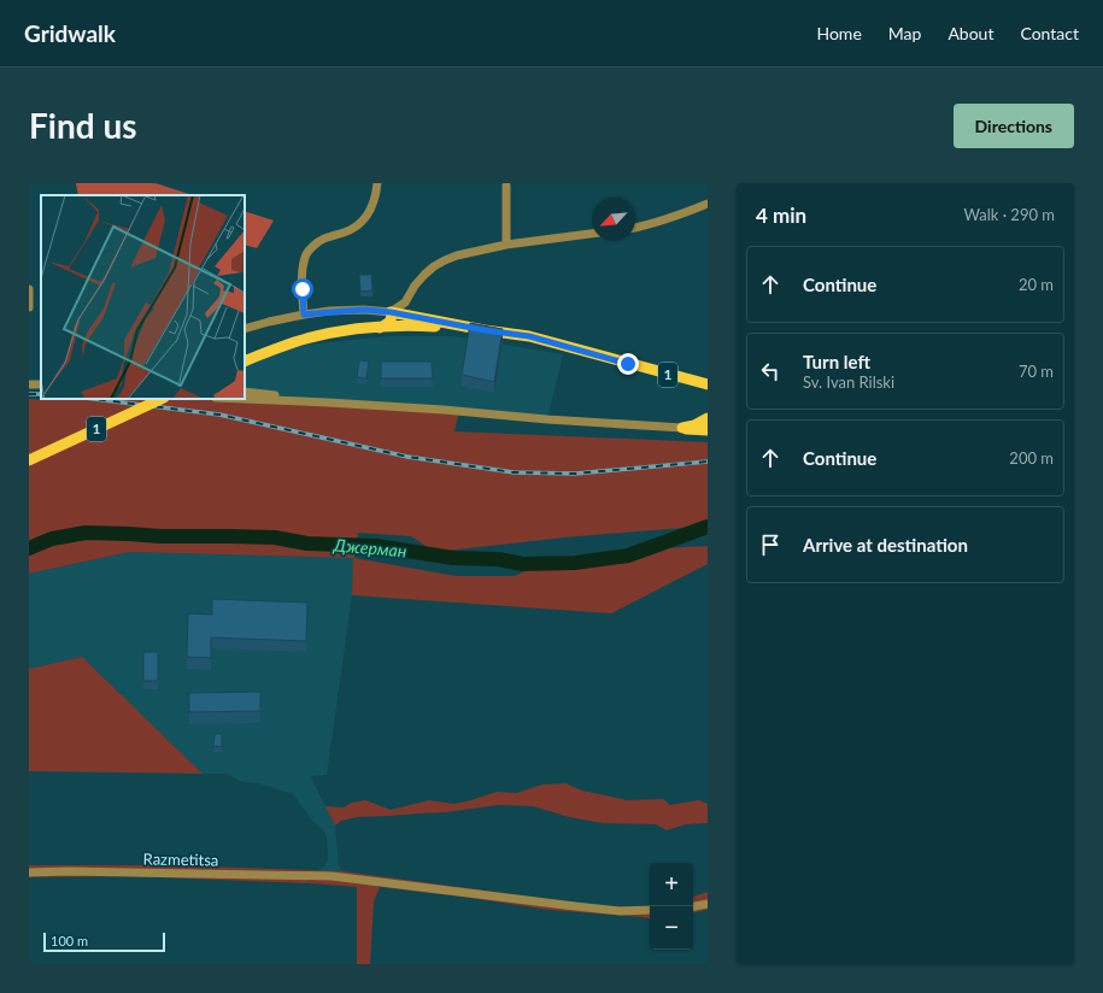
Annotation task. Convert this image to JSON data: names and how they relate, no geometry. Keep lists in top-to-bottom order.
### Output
{
  "streets": {
    "main road": ["1"],
    "street": ["Razmetitsa"]
  },
  "water": ["Джерман"],
  "scale_bar": "100 m",
  "north": "bottom left",
  "page": {
    "header": "Gridwalk",
    "nav": [
      "Home",
      "Map",
      "About",
      "Contact"
    ],
    "buttons": "Directions",
    "title": "Find us",
    "heading": ["4 min", "Walk · 290 m"],
    "list": [
      ["Continue", "20 m"],
      ["Turn left", "Sv. Ivan Rilski", "70 m"],
      ["Continue", "200 m"],
      "Arrive at destination"
    ],
    "map_buttons": ["+", "−"],
    "scale": "100 m"
  }
}
